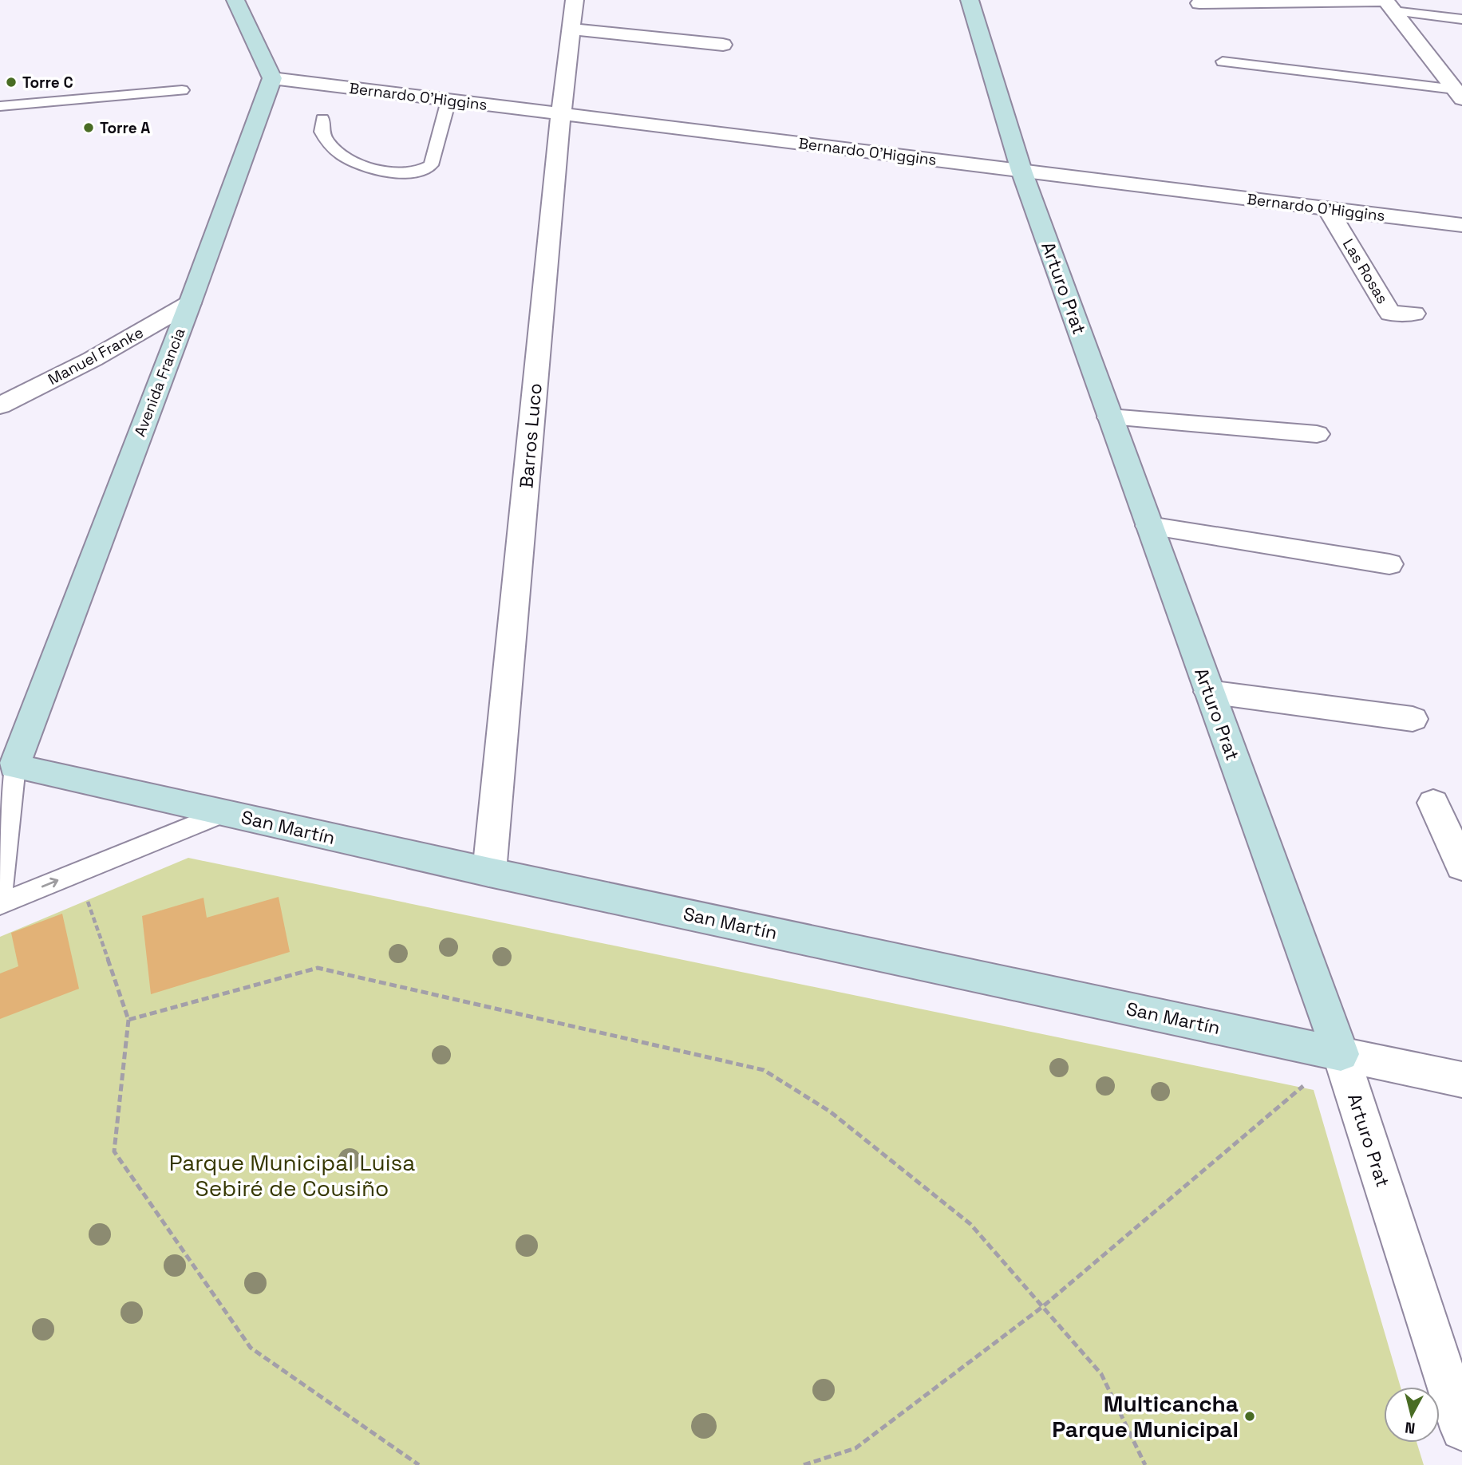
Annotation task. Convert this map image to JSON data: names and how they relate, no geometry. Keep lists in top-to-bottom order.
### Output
{
  "streets": {
    "street": [
      "Bernardo O'Higgins",
      "Las Rosas",
      "Arturo Prat",
      "Manuel Franke",
      "Avenida Francia",
      "Barros Luco",
      "San Martín"
    ]
  },
  "crossings": [
    ["Bernardo O'Higgins", "Las Rosas"],
    ["Bernardo O'Higgins", "Arturo Prat"],
    ["Bernardo O'Higgins", "Avenida Francia"],
    ["Bernardo O'Higgins", "Barros Luco"],
    ["Arturo Prat", "San Martín"],
    ["Manuel Franke", "Avenida Francia"],
    ["Avenida Francia", "San Martín"],
    ["Barros Luco", "San Martín"]
  ],
  "parks": ["Parque Municipal Luisa Sebiré de Cousiño"],
  "places": ["Torre C", "Torre A", "Multicancha Parque Municipal"],
  "north": "bottom"
}
